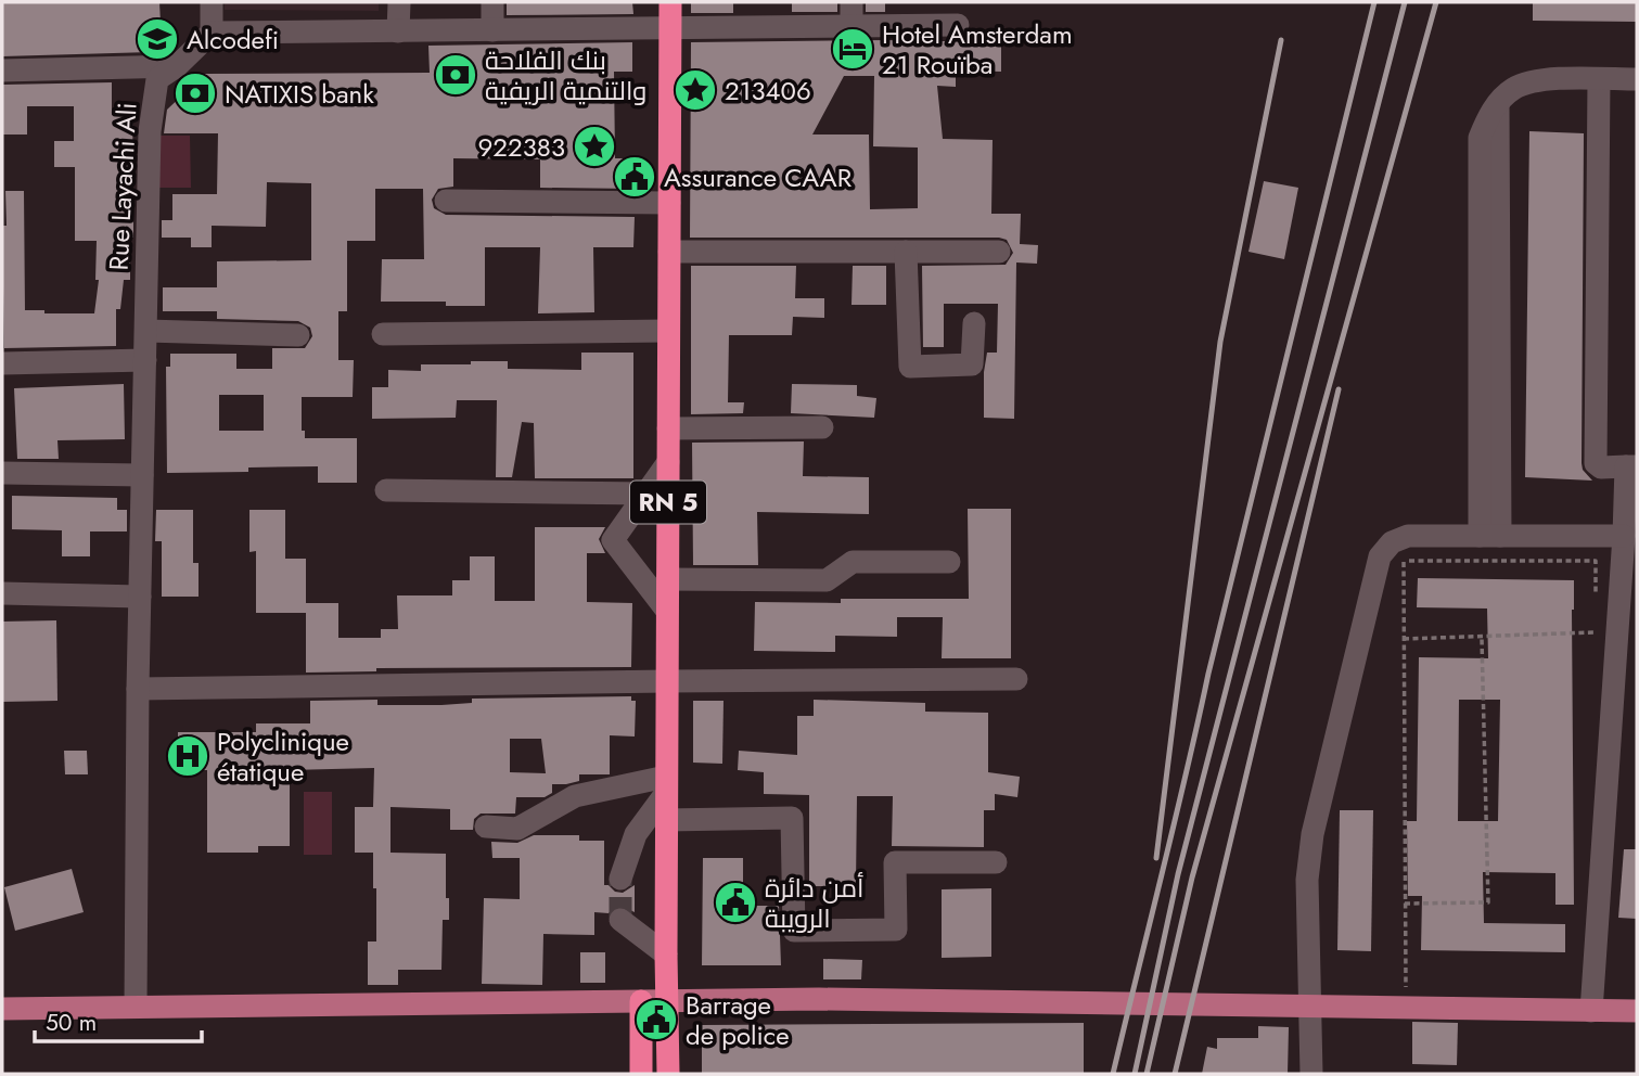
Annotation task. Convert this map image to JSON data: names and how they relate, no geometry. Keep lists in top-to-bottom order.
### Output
{
  "streets": {
    "highway": ["RN 5"],
    "street": ["Rue Layachi Ali"]
  },
  "places": {
    "school or university": ["Alcodefi"],
    "hotel": ["Hotel Amsterdam 21 Rouïba"],
    "bank": ["بنك الفلاحة والتنمية الريفية", "NATIXIS bank"],
    "place": ["213406", "922383"],
    "public building": ["Assurance CAAR", "أمن دائرة الرويبة", "Barrage de police"],
    "hospital": ["Polyclinique étatique"]
  },
  "scale_bar": "50 m"
}
